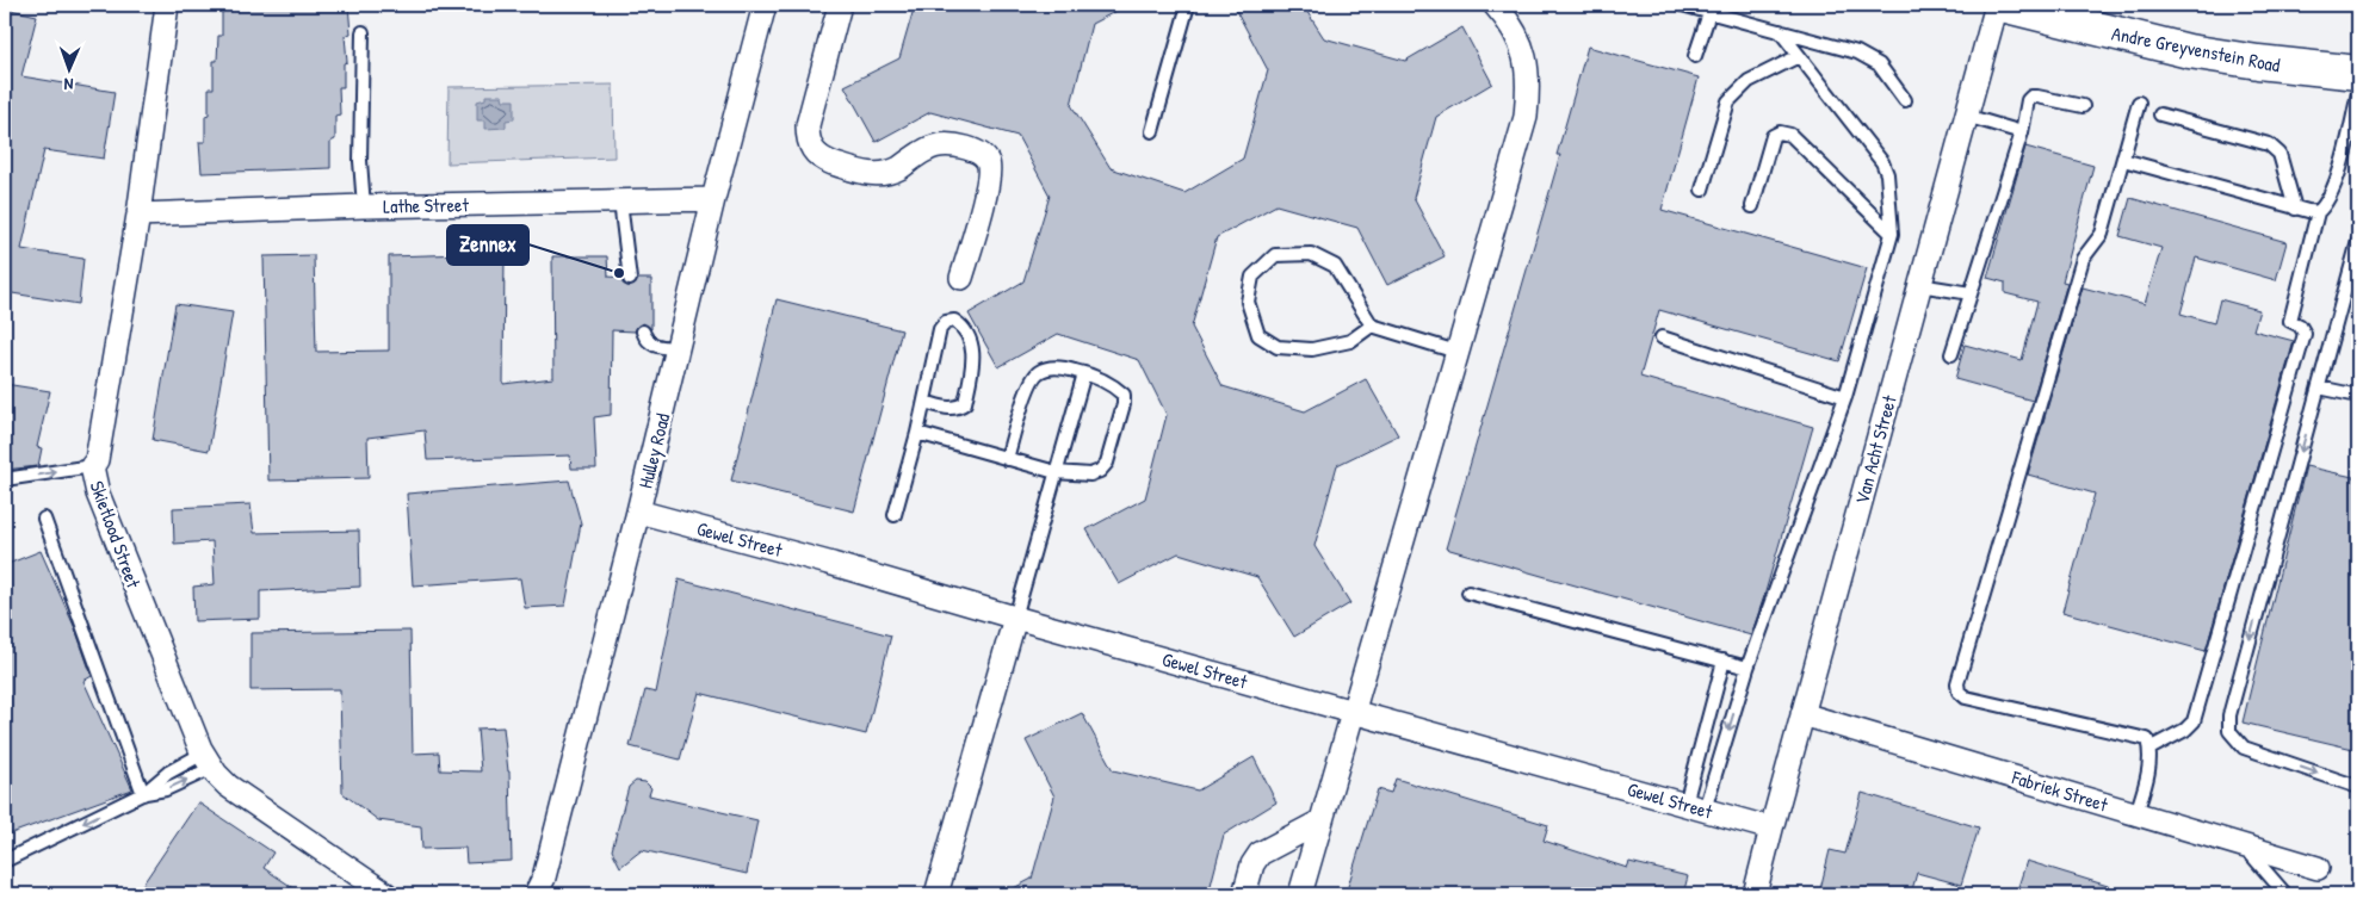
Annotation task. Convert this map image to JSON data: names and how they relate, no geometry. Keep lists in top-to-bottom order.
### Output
{
  "streets": {
    "main road": ["Andre Greyvenstein Road"],
    "street": [
      "Lathe Street",
      "Van Acht Street",
      "Hulley Road",
      "Skietlood Street",
      "Gewel Street",
      "Fabriek Street"
    ]
  },
  "crossings": [
    ["Lathe Street", "Hulley Road"],
    ["Lathe Street", "Skietlood Street"],
    ["Van Acht Street", "Gewel Street"],
    ["Van Acht Street", "Fabriek Street"],
    ["Hulley Road", "Gewel Street"]
  ],
  "places": ["Zennex"],
  "north": "bottom"
}
